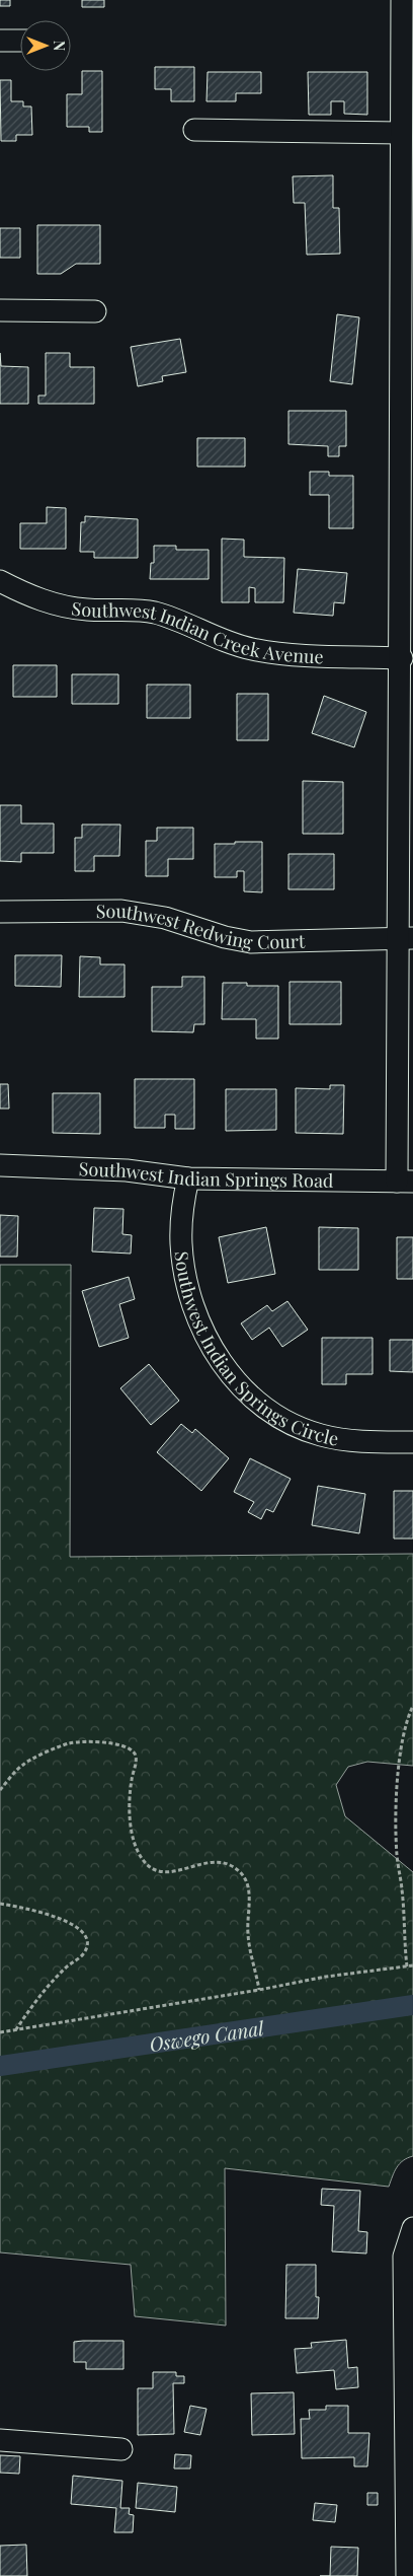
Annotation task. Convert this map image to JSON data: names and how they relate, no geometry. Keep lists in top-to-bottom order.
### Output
{
  "streets": {
    "street": [
      "Southwest Indian Creek Avenue",
      "Southwest Redwing Court",
      "Southwest Indian Springs Road",
      "Southwest Indian Springs Circle"
    ]
  },
  "crossings": [
    ["Southwest Indian Springs Road", "Southwest Indian Springs Circle"]
  ],
  "water": ["Oswego Canal"],
  "north": "right"
}
